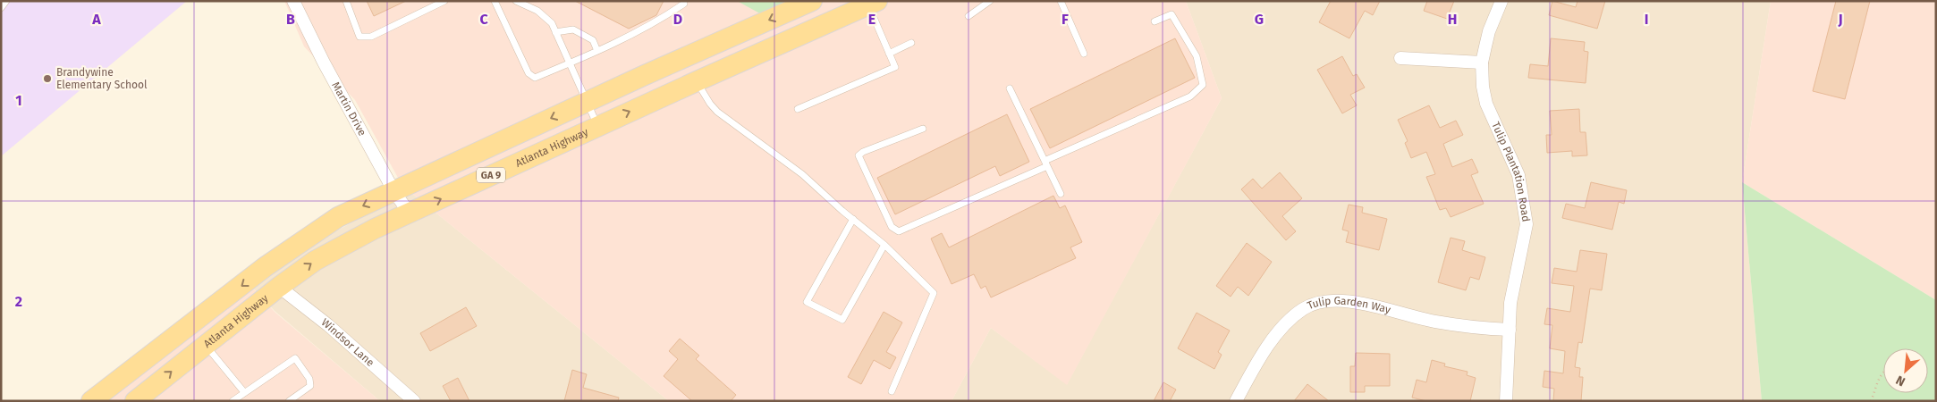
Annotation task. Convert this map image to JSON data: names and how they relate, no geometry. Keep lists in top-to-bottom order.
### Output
{
  "streets": {
    "main road": ["Atlanta Highway", "GA 9"],
    "street": [
      "Martin Drive",
      "Tulip Plantation Road",
      "Tulip Garden Way",
      "Windsor Lane"
    ]
  },
  "crossings": [
    ["Martin Drive", "Atlanta Highway"],
    ["Martin Drive", "GA 9"],
    ["Atlanta Highway", "Windsor Lane"],
    ["Tulip Plantation Road", "Tulip Garden Way"]
  ],
  "places": ["Brandywine Elementary School"],
  "north": "bottom left",
  "grid": {
    "columns": [
      "A",
      "B",
      "C",
      "D",
      "E",
      "F",
      "G",
      "H",
      "I",
      "J"
    ],
    "rows": ["1", "2"]
  }
}
